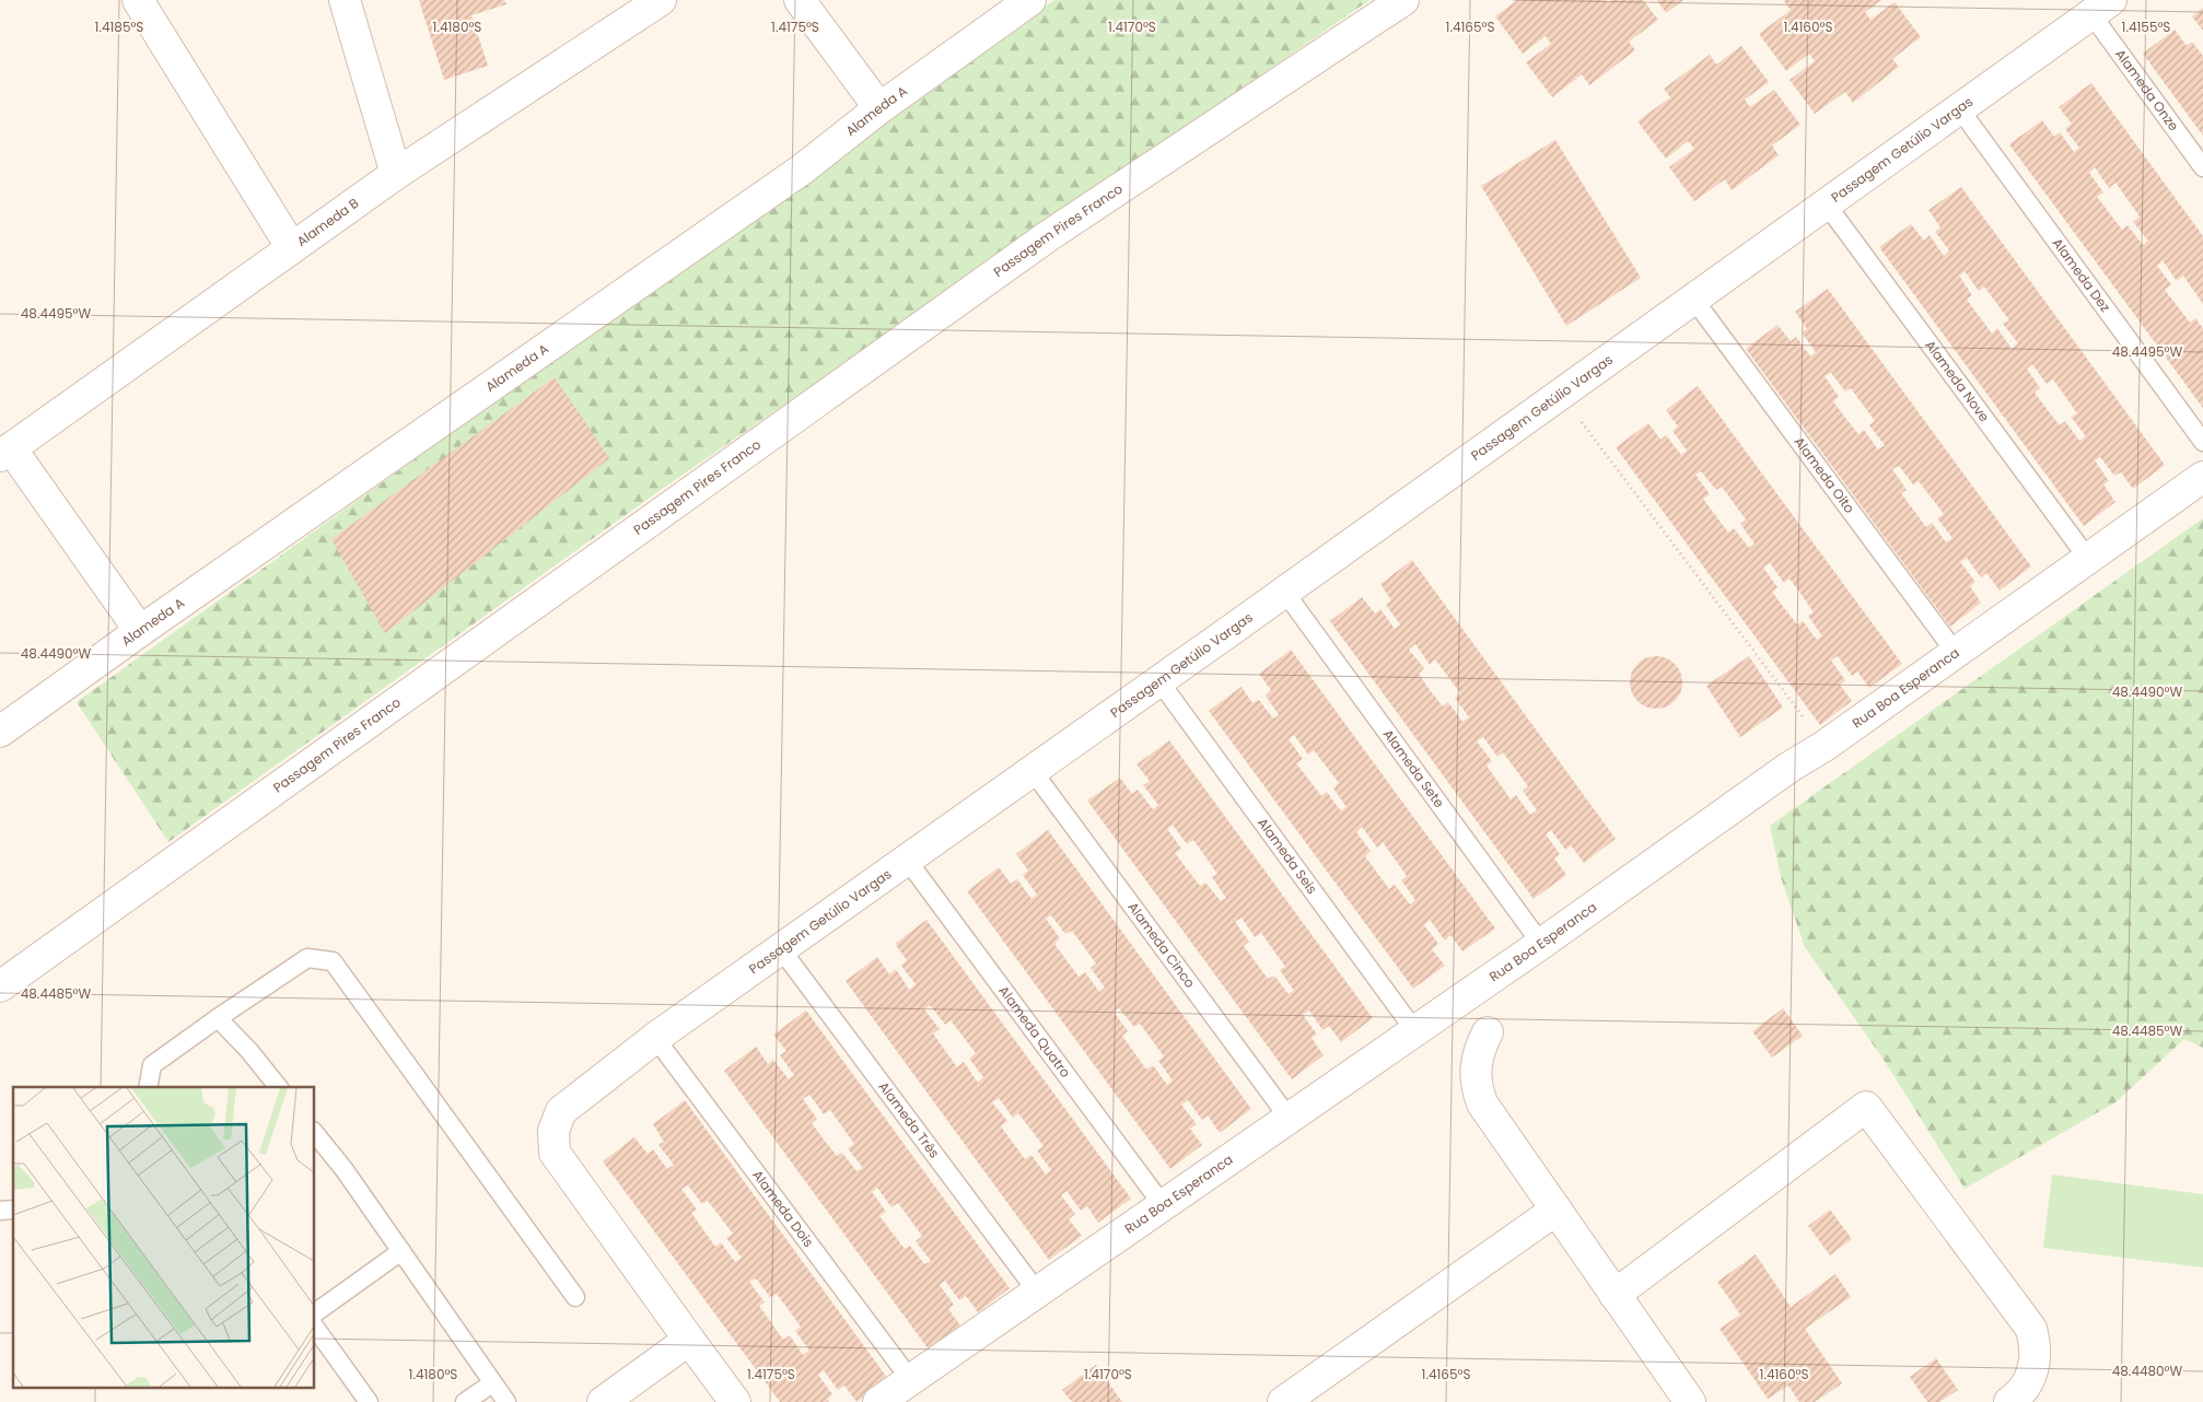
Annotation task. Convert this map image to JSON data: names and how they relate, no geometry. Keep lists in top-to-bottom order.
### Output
{
  "streets": {
    "street": [
      "Alameda A",
      "Passagem Getúlio Vargas",
      "Alameda B",
      "Passagem Pires Franco",
      "Rua Boa Esperanca"
    ],
    "lane": [
      "Alameda Onze",
      "Alameda Dez",
      "Alameda Nove",
      "Alameda Oito",
      "Alameda Sete",
      "Alameda Seis",
      "Alameda Cinco",
      "Alameda Quatro",
      "Alameda Três",
      "Alameda Dois"
    ]
  },
  "crossings": [
    ["Alameda Onze", "Passagem Getúlio Vargas"],
    ["Passagem Getúlio Vargas", "Alameda Dez"],
    ["Passagem Getúlio Vargas", "Alameda Nove"],
    ["Passagem Getúlio Vargas", "Alameda Oito"],
    ["Passagem Getúlio Vargas", "Alameda Sete"],
    ["Passagem Getúlio Vargas", "Alameda Seis"],
    ["Passagem Getúlio Vargas", "Alameda Cinco"],
    ["Passagem Getúlio Vargas", "Alameda Quatro"],
    ["Passagem Getúlio Vargas", "Alameda Três"],
    ["Passagem Getúlio Vargas", "Alameda Dois"],
    ["Alameda Nove", "Rua Boa Esperanca"],
    ["Alameda Oito", "Rua Boa Esperanca"],
    ["Rua Boa Esperanca", "Alameda Sete"],
    ["Rua Boa Esperanca", "Alameda Seis"],
    ["Rua Boa Esperanca", "Alameda Cinco"],
    ["Rua Boa Esperanca", "Alameda Quatro"],
    ["Rua Boa Esperanca", "Alameda Três"],
    ["Rua Boa Esperanca", "Alameda Dois"]
  ],
  "coordinates": [
    "1.4185°S",
    "1.4180°S",
    "1.4175°S",
    "1.4170°S",
    "1.4165°S",
    "1.4160°S",
    "1.4155°S",
    "48.4495°W",
    "48.4490°W",
    "48.4485°W",
    "48.4480°W"
  ]
}
